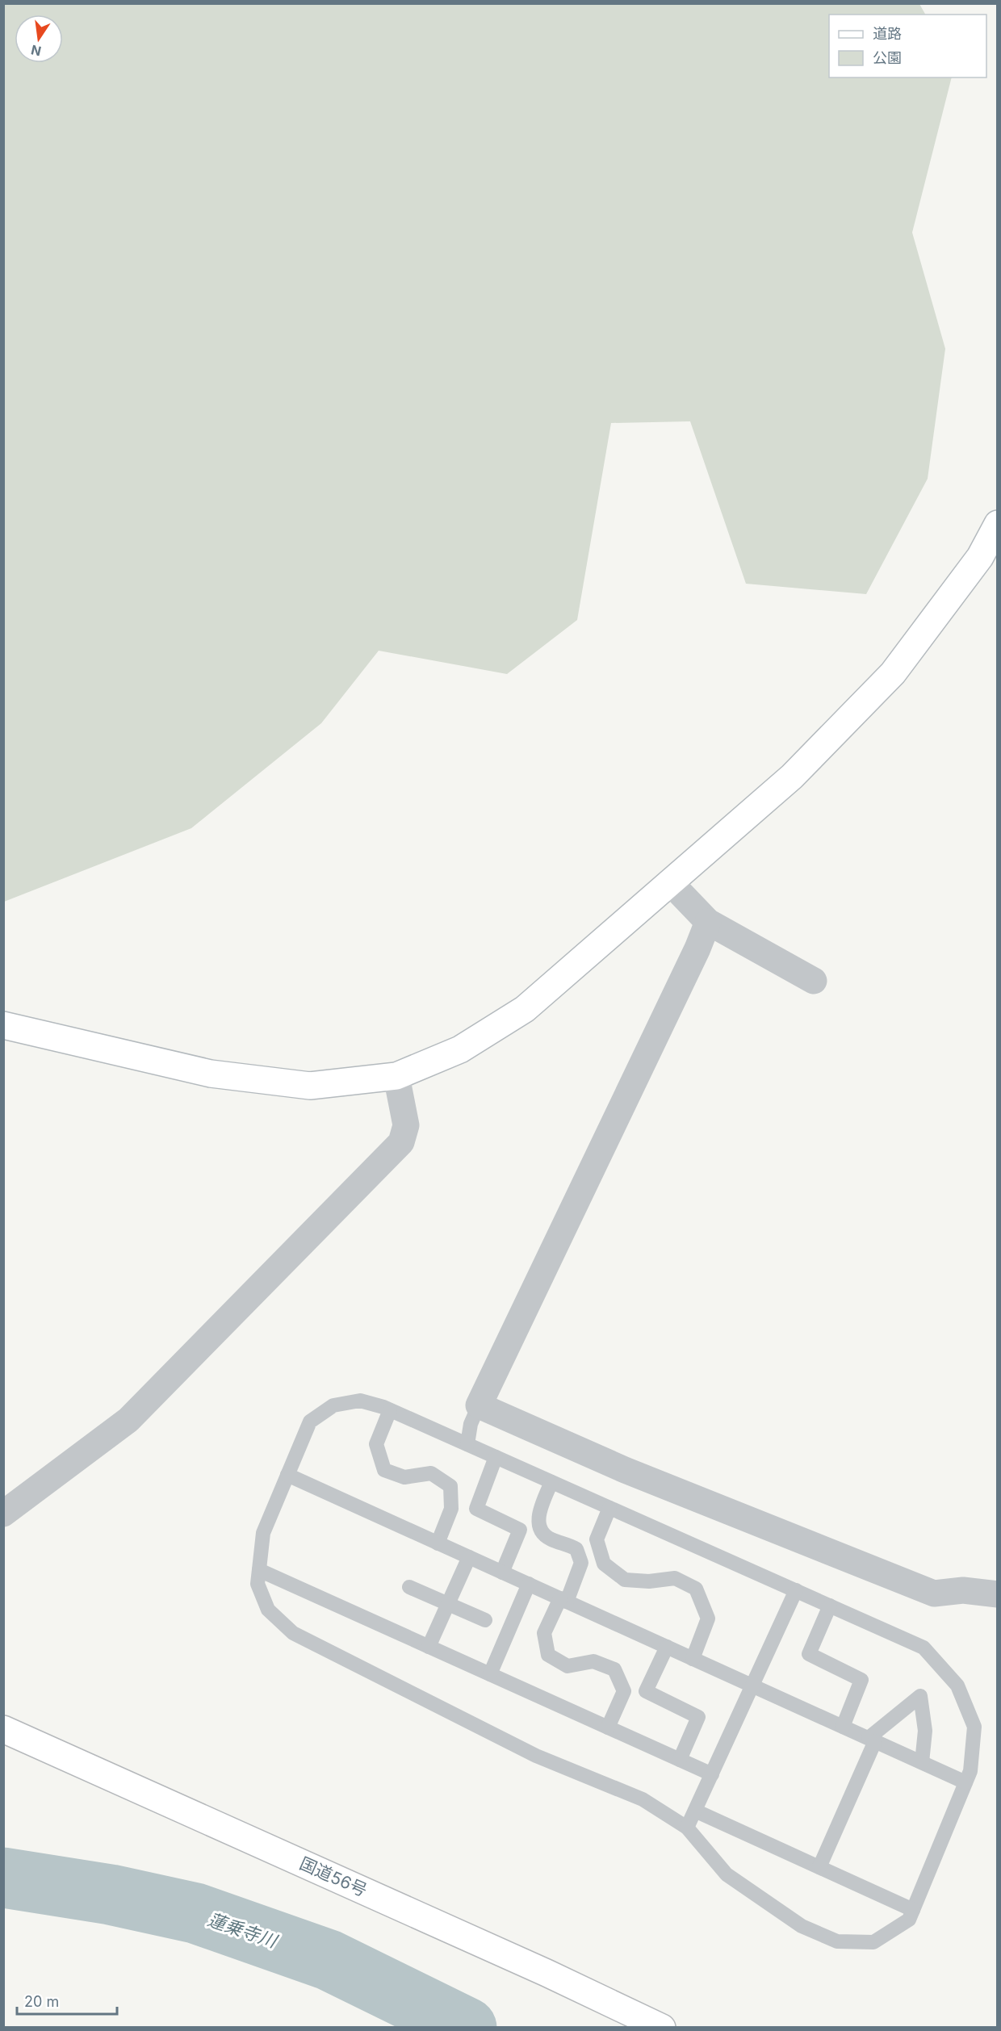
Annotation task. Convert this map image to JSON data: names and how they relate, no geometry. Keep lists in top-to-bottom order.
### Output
{
  "streets": {
    "main road": ["国道56号"]
  },
  "water": ["蓮乗寺川"],
  "legend": ["道路", "公園"],
  "scale_bar": "20 m",
  "north": "bottom"
}
